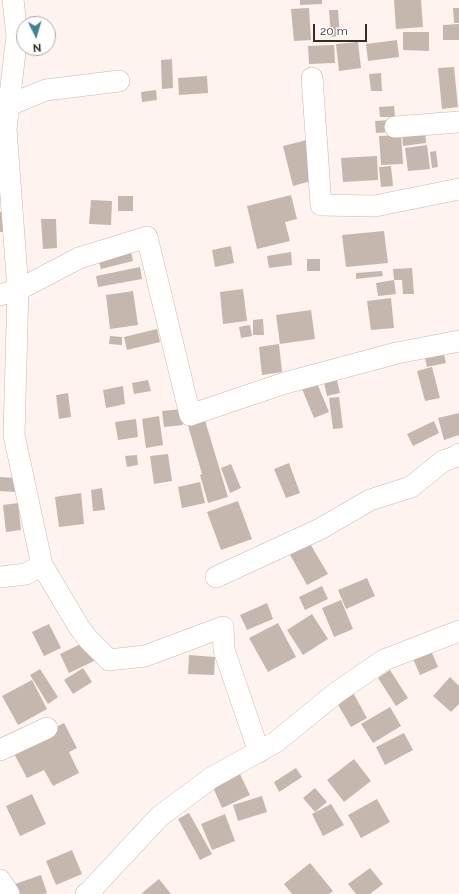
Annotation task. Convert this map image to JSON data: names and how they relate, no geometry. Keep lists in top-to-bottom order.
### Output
{
  "scale_bar": "20 m",
  "north": "bottom"
}
